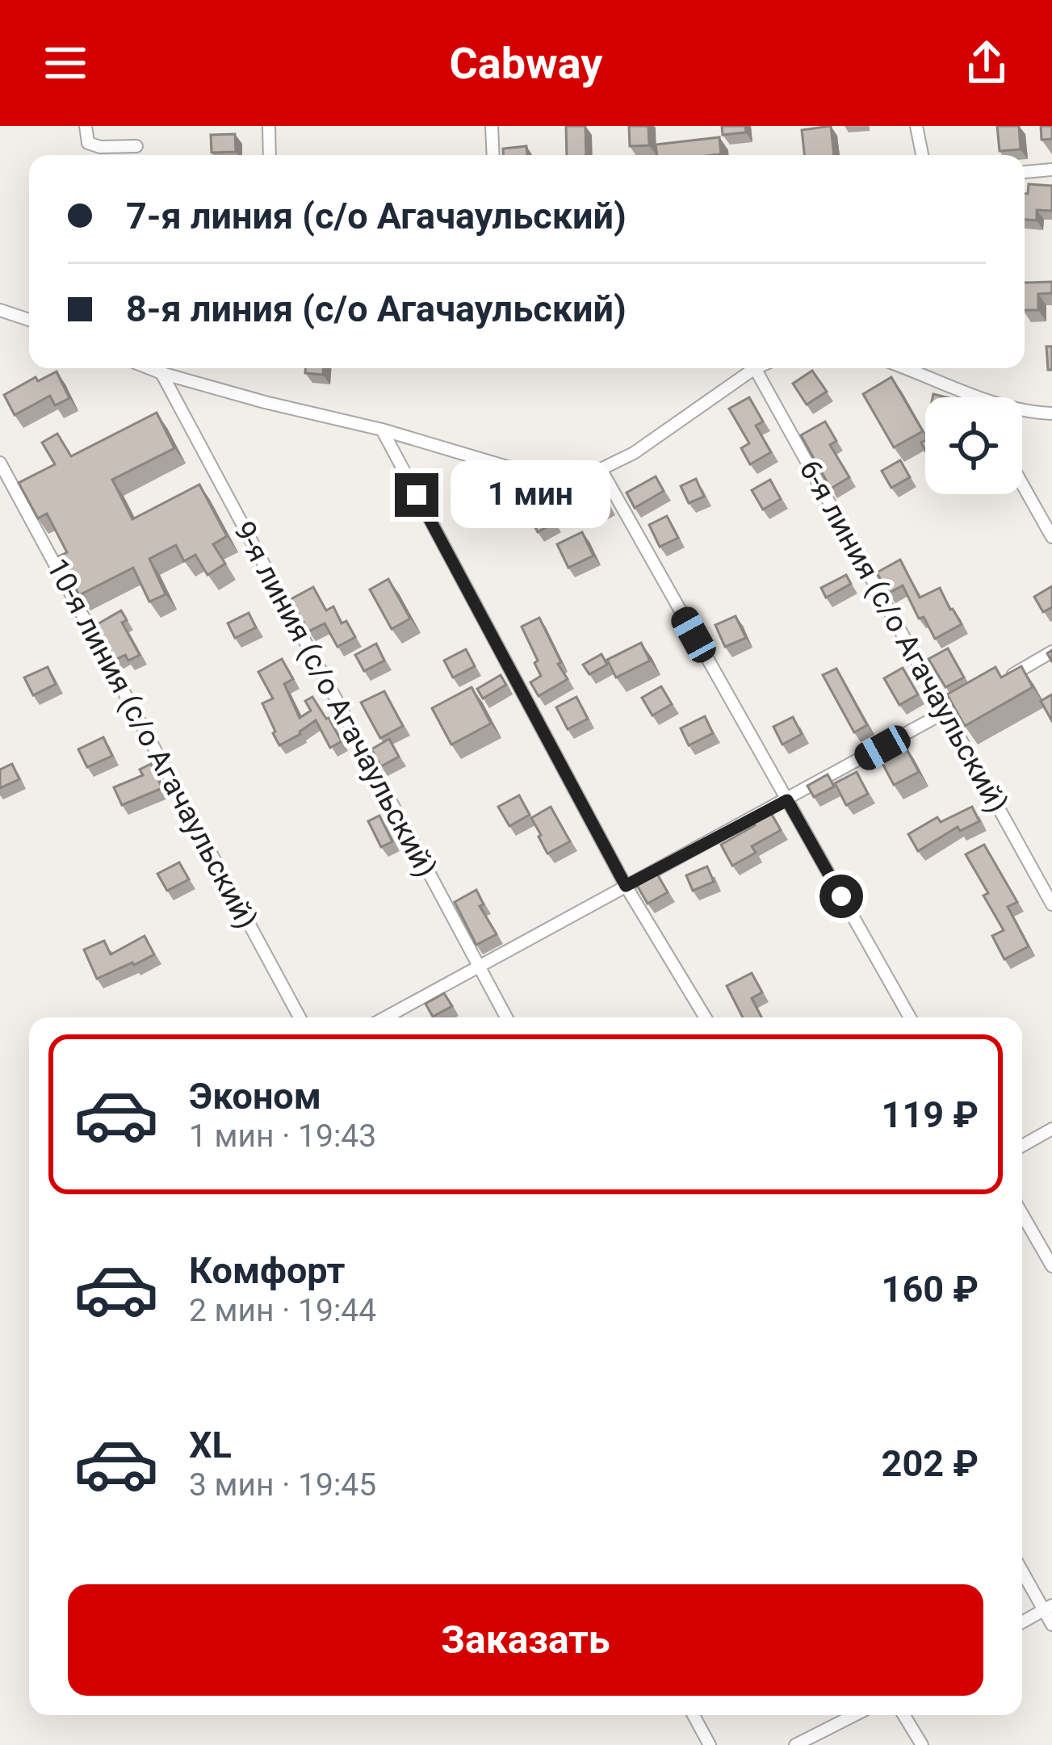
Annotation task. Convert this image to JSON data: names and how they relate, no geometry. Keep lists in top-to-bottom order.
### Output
{
  "streets": {
    "street": ["6-я линия (с/о Агачаульский)", "9-я линия (с/о Агачаульский)", "10-я линия (с/о Агачаульский)"]
  },
  "page": {
    "header": "Cabway",
    "banner": ["7-я линия (с/о Агачаульский)", "8-я линия (с/о Агачаульский)"],
    "bubble": "1 мин",
    "list": [
      {
        "name": "Эконом",
        "note": "1 мин · 19:43",
        "value": "119 ₽"
      },
      {
        "name": "Комфорт",
        "note": "2 мин · 19:44",
        "value": "160 ₽"
      },
      {
        "name": "XL",
        "note": "3 мин · 19:45",
        "value": "202 ₽"
      }
    ],
    "buttons": "Заказать"
  }
}
